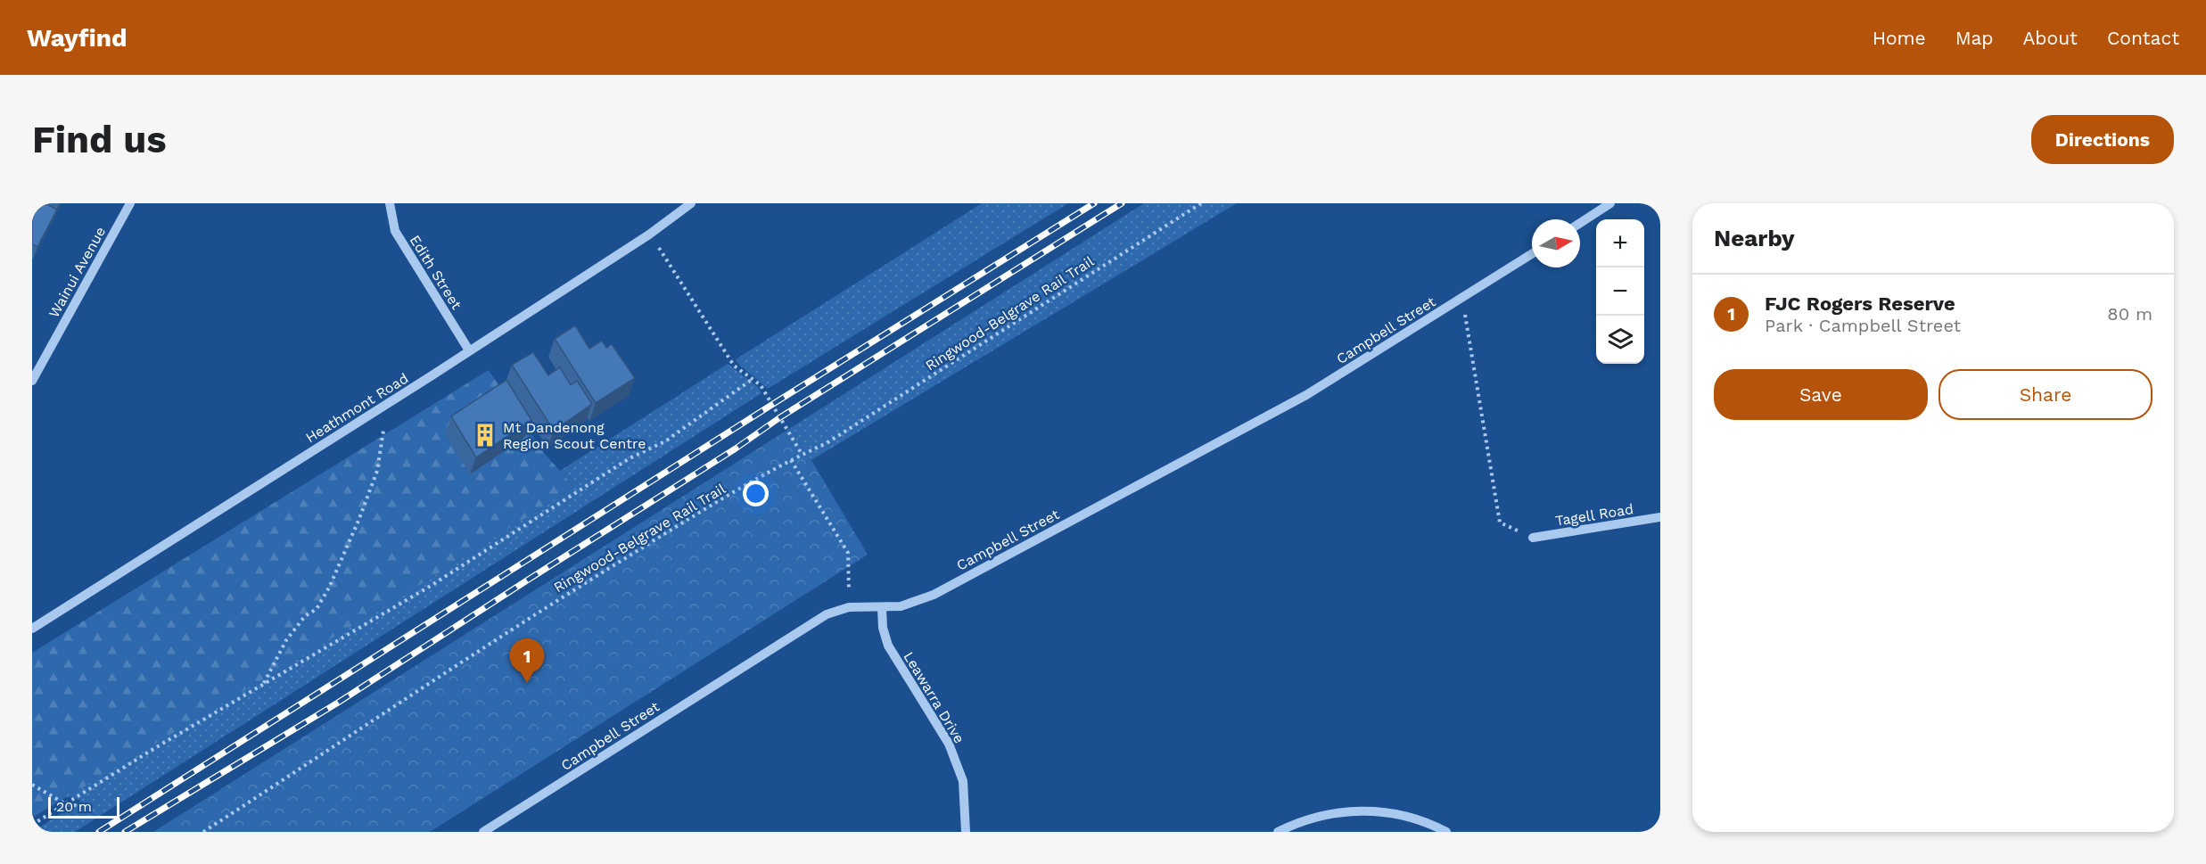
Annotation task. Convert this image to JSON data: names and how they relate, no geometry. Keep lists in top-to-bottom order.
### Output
{
  "streets": {
    "street": [
      "Wainui Avenue",
      "Edith Street",
      "Campbell Street",
      "Heathmont Road",
      "Tagell Road",
      "Leawarra Drive"
    ],
    "path": ["Ringwood-Belgrave Rail Trail"]
  },
  "crossings": [
    ["Edith Street", "Heathmont Road"],
    ["Campbell Street", "Leawarra Drive"]
  ],
  "places": {
    "building": ["Mt Dandenong Region Scout Centre"]
  },
  "scale_bar": "20 m",
  "north": "right",
  "page": {
    "header": "Wayfind",
    "nav": [
      "Home",
      "Map",
      "About",
      "Contact"
    ],
    "buttons": [
      "Directions",
      ["Save", "Share"]
    ],
    "title": "Find us",
    "heading": "Nearby",
    "map_buttons": ["+", "−"],
    "list": [
      {
        "mark": "1",
        "name": "FJC Rogers Reserve",
        "note": "Park · Campbell Street",
        "value": "80 m"
      }
    ],
    "pins": "1",
    "scale": "20 m"
  }
}
